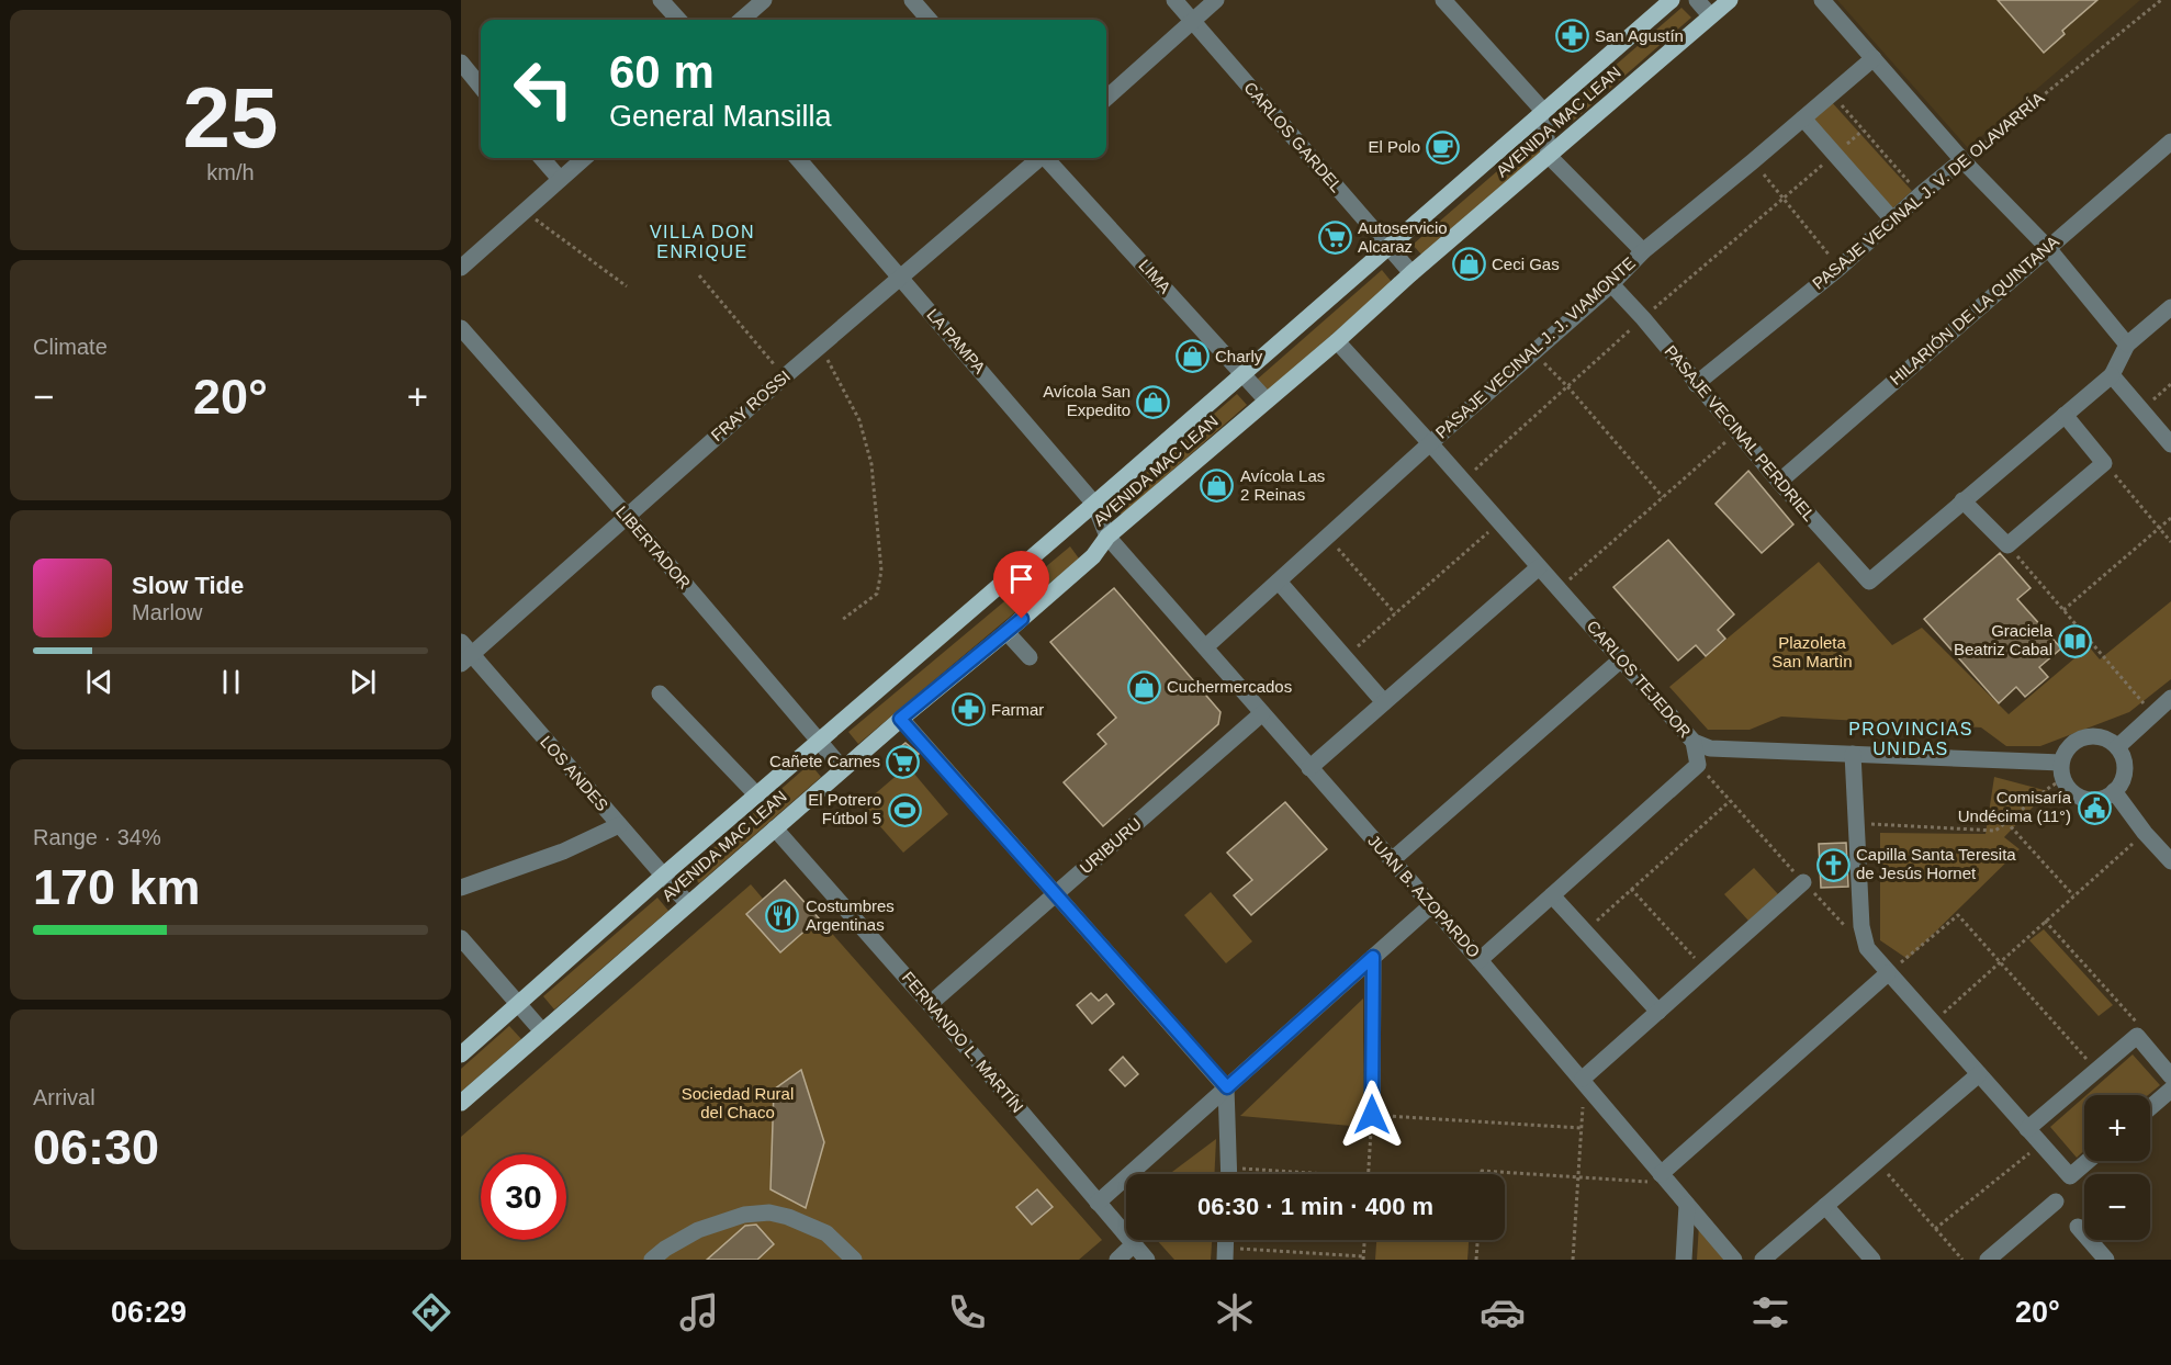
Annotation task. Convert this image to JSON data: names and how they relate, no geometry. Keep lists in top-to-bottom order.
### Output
{
  "streets": {
    "main road": ["AVENIDA MAC LEAN"],
    "street": [
      "CARLOS GARDEL",
      "PASAJE VECINAL J. V. DE OLAVARRÍA",
      "LIMA",
      "HILARIÓN DE LA QUINTANA",
      "LA PAMPA",
      "PASAJE VECINAL J. J. VIAMONTE",
      "FRAY ROSSI",
      "PASAJE VECINAL PERDRIEL",
      "LIBERTADOR",
      "CARLOS TEJEDOR",
      "LOS ANDES",
      "URIBURU",
      "JUAN B. AZOPARDO",
      "FERNANDO L. MARTÍN"
    ]
  },
  "crossings": [
    ["AVENIDA MAC LEAN", "CARLOS GARDEL"],
    ["AVENIDA MAC LEAN", "LIMA"],
    ["AVENIDA MAC LEAN", "LA PAMPA"],
    ["AVENIDA MAC LEAN", "LIBERTADOR"],
    ["AVENIDA MAC LEAN", "CARLOS TEJEDOR"],
    ["AVENIDA MAC LEAN", "LOS ANDES"],
    ["AVENIDA MAC LEAN", "JUAN B. AZOPARDO"],
    ["AVENIDA MAC LEAN", "FERNANDO L. MARTÍN"],
    ["PASAJE VECINAL J. V. DE OLAVARRÍA", "PASAJE VECINAL PERDRIEL"],
    ["HILARIÓN DE LA QUINTANA", "PASAJE VECINAL PERDRIEL"],
    ["LA PAMPA", "FRAY ROSSI"],
    ["LA PAMPA", "JUAN B. AZOPARDO"],
    ["PASAJE VECINAL J. J. VIAMONTE", "PASAJE VECINAL PERDRIEL"],
    ["PASAJE VECINAL J. J. VIAMONTE", "CARLOS TEJEDOR"],
    ["PASAJE VECINAL J. J. VIAMONTE", "JUAN B. AZOPARDO"],
    ["FRAY ROSSI", "LIBERTADOR"],
    ["FRAY ROSSI", "LOS ANDES"],
    ["URIBURU", "JUAN B. AZOPARDO"],
    ["URIBURU", "FERNANDO L. MARTÍN"]
  ],
  "districts": ["VILLA DON ENRIQUE", "PROVINCIAS UNIDAS"],
  "parks": ["Plazoleta San Martìn", "Sociedad Rural del Chaco"],
  "places": {
    "pharmacy": ["San Agustín", "Farmar"],
    "cafe": ["El Polo"],
    "supermarket": ["Autoservicio Alcaraz", "Cañete Carnes"],
    "shop": [
      "Ceci Gas",
      "Charly",
      "Avícola San Expedito",
      "Avícola Las 2 Reinas",
      "Cuchermercados"
    ],
    "library": ["Graciela Beatriz Cabal"],
    "public building": ["Comisaría Undécima (11°)"],
    "sports": ["El Potrero Fútbol 5"],
    "church": ["Capilla Santa Teresita de Jesús Hornet"],
    "restaurant": ["Costumbres Argentinas"]
  },
  "page": {
    "tile": [
      ["25", "km/h"],
      "Climate",
      ["Range · 34%", "170 km"],
      ["Arrival", "06:30"]
    ],
    "turn": ["60 m", "General Mansilla"],
    "heat": ["−", "20°", "+"],
    "song": ["Slow Tide", "Marlow"],
    "map_buttons": ["+", "−"],
    "limit": "30",
    "trip": "06:30 · 1 min · 400 m",
    "tabs": ["06:29", "20°"]
  }
}
